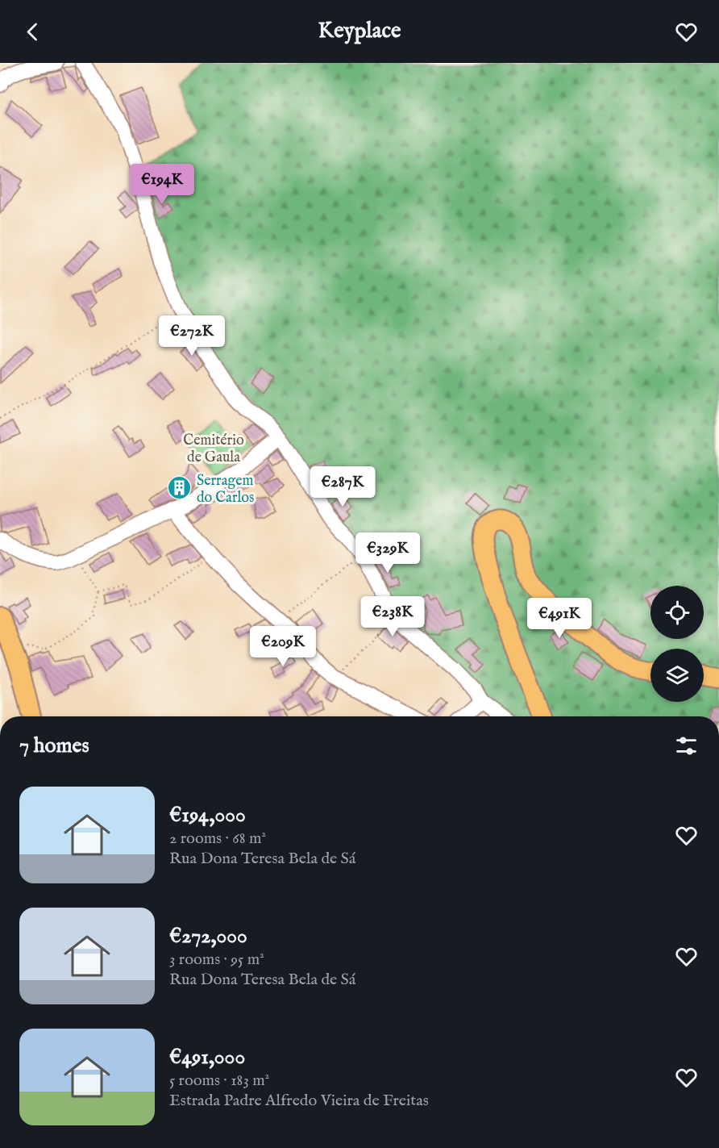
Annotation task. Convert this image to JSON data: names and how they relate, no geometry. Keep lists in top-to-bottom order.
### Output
{
  "parks": ["Cemitério de Gaula"],
  "places": {
    "building": ["Serragem do Carlos"]
  },
  "page": {
    "header": "Keyplace",
    "price": [
      "€194K",
      "€272K",
      "€287K",
      "€329K",
      "€238K",
      "€491K",
      "€209K"
    ],
    "heading": "7 homes",
    "list": [
      {
        "name": "€194,000",
        "note": "2 rooms · 68 m² · Rua Dona Teresa Bela de Sá"
      },
      {
        "name": "€272,000",
        "note": "3 rooms · 95 m² · Rua Dona Teresa Bela de Sá"
      },
      {
        "name": "€491,000",
        "note": "5 rooms · 183 m² · Estrada Padre Alfredo Vieira de Freitas"
      }
    ]
  }
}
